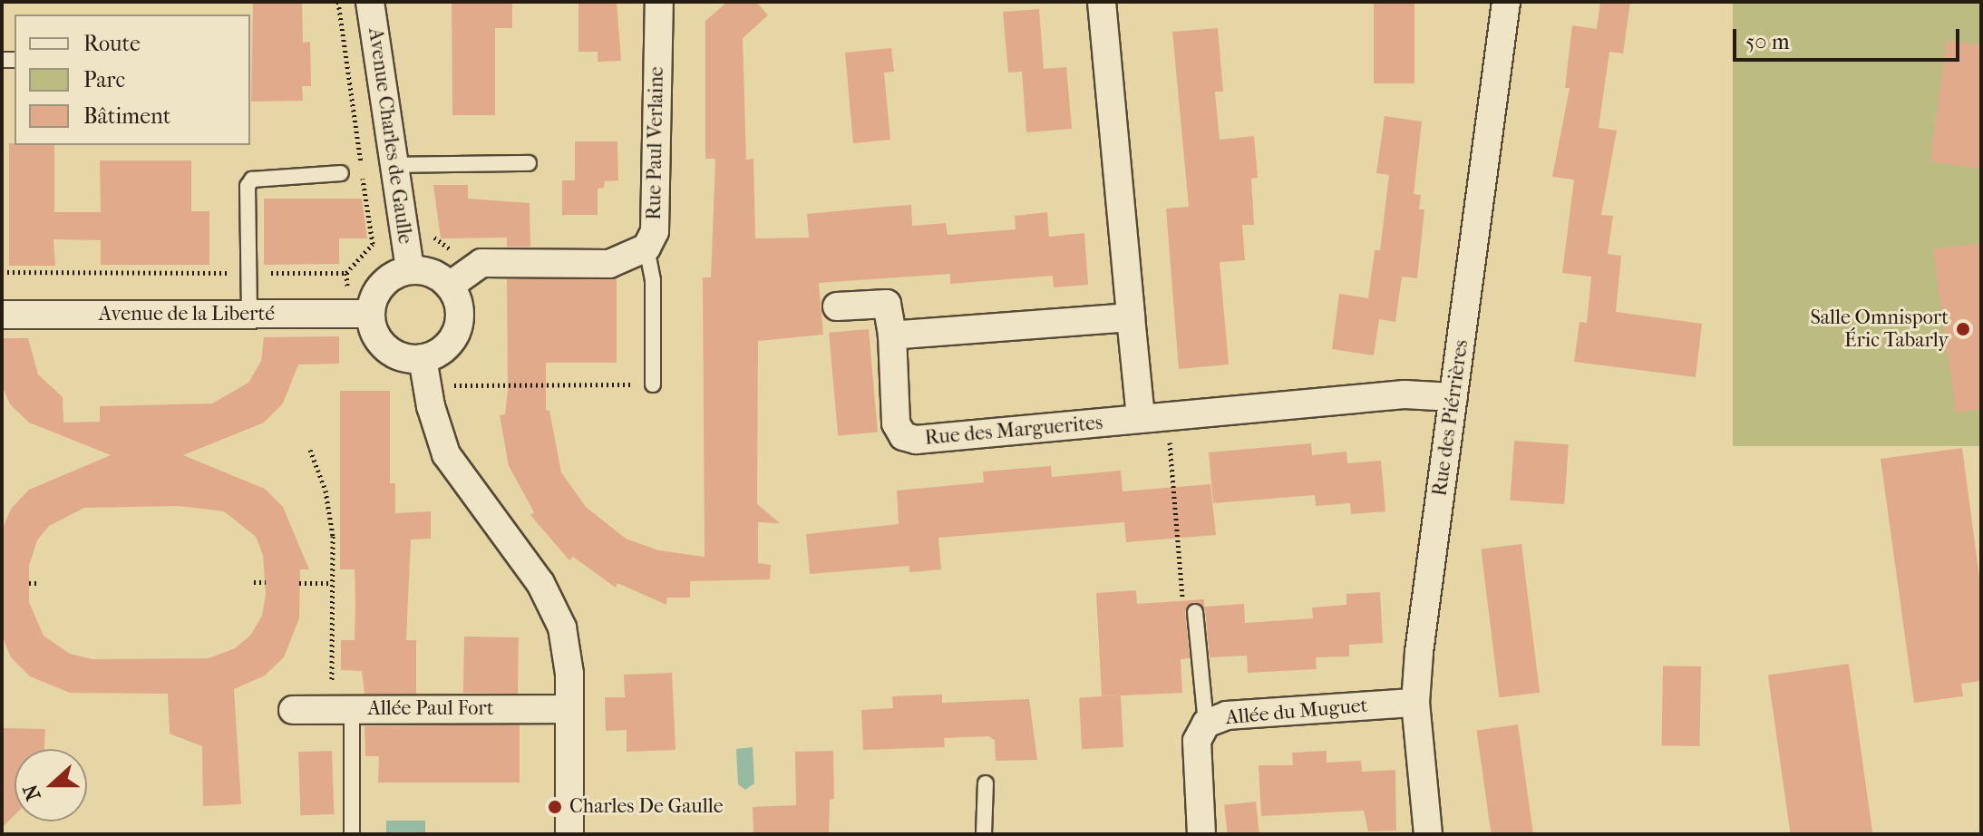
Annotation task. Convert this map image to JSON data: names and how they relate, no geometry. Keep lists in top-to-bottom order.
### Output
{
  "streets": {
    "street": [
      "Avenue Charles de Gaulle",
      "Rue Paul Verlaine",
      "Avenue de la Liberté",
      "Rue des Piérrières",
      "Rue des Marguerites",
      "Allée Paul Fort",
      "Allée du Muguet"
    ]
  },
  "crossings": [
    ["Avenue Charles de Gaulle", "Rue Paul Verlaine"],
    ["Avenue Charles de Gaulle", "Avenue de la Liberté"],
    ["Rue Paul Verlaine", "Avenue de la Liberté"],
    ["Rue des Piérrières", "Rue des Marguerites"],
    ["Rue des Piérrières", "Allée du Muguet"]
  ],
  "places": ["Salle Omnisport Éric Tabarly", "Charles De Gaulle"],
  "legend": ["Route", "Parc", "Bâtiment"],
  "scale_bar": "50 m",
  "north": "left"
}
